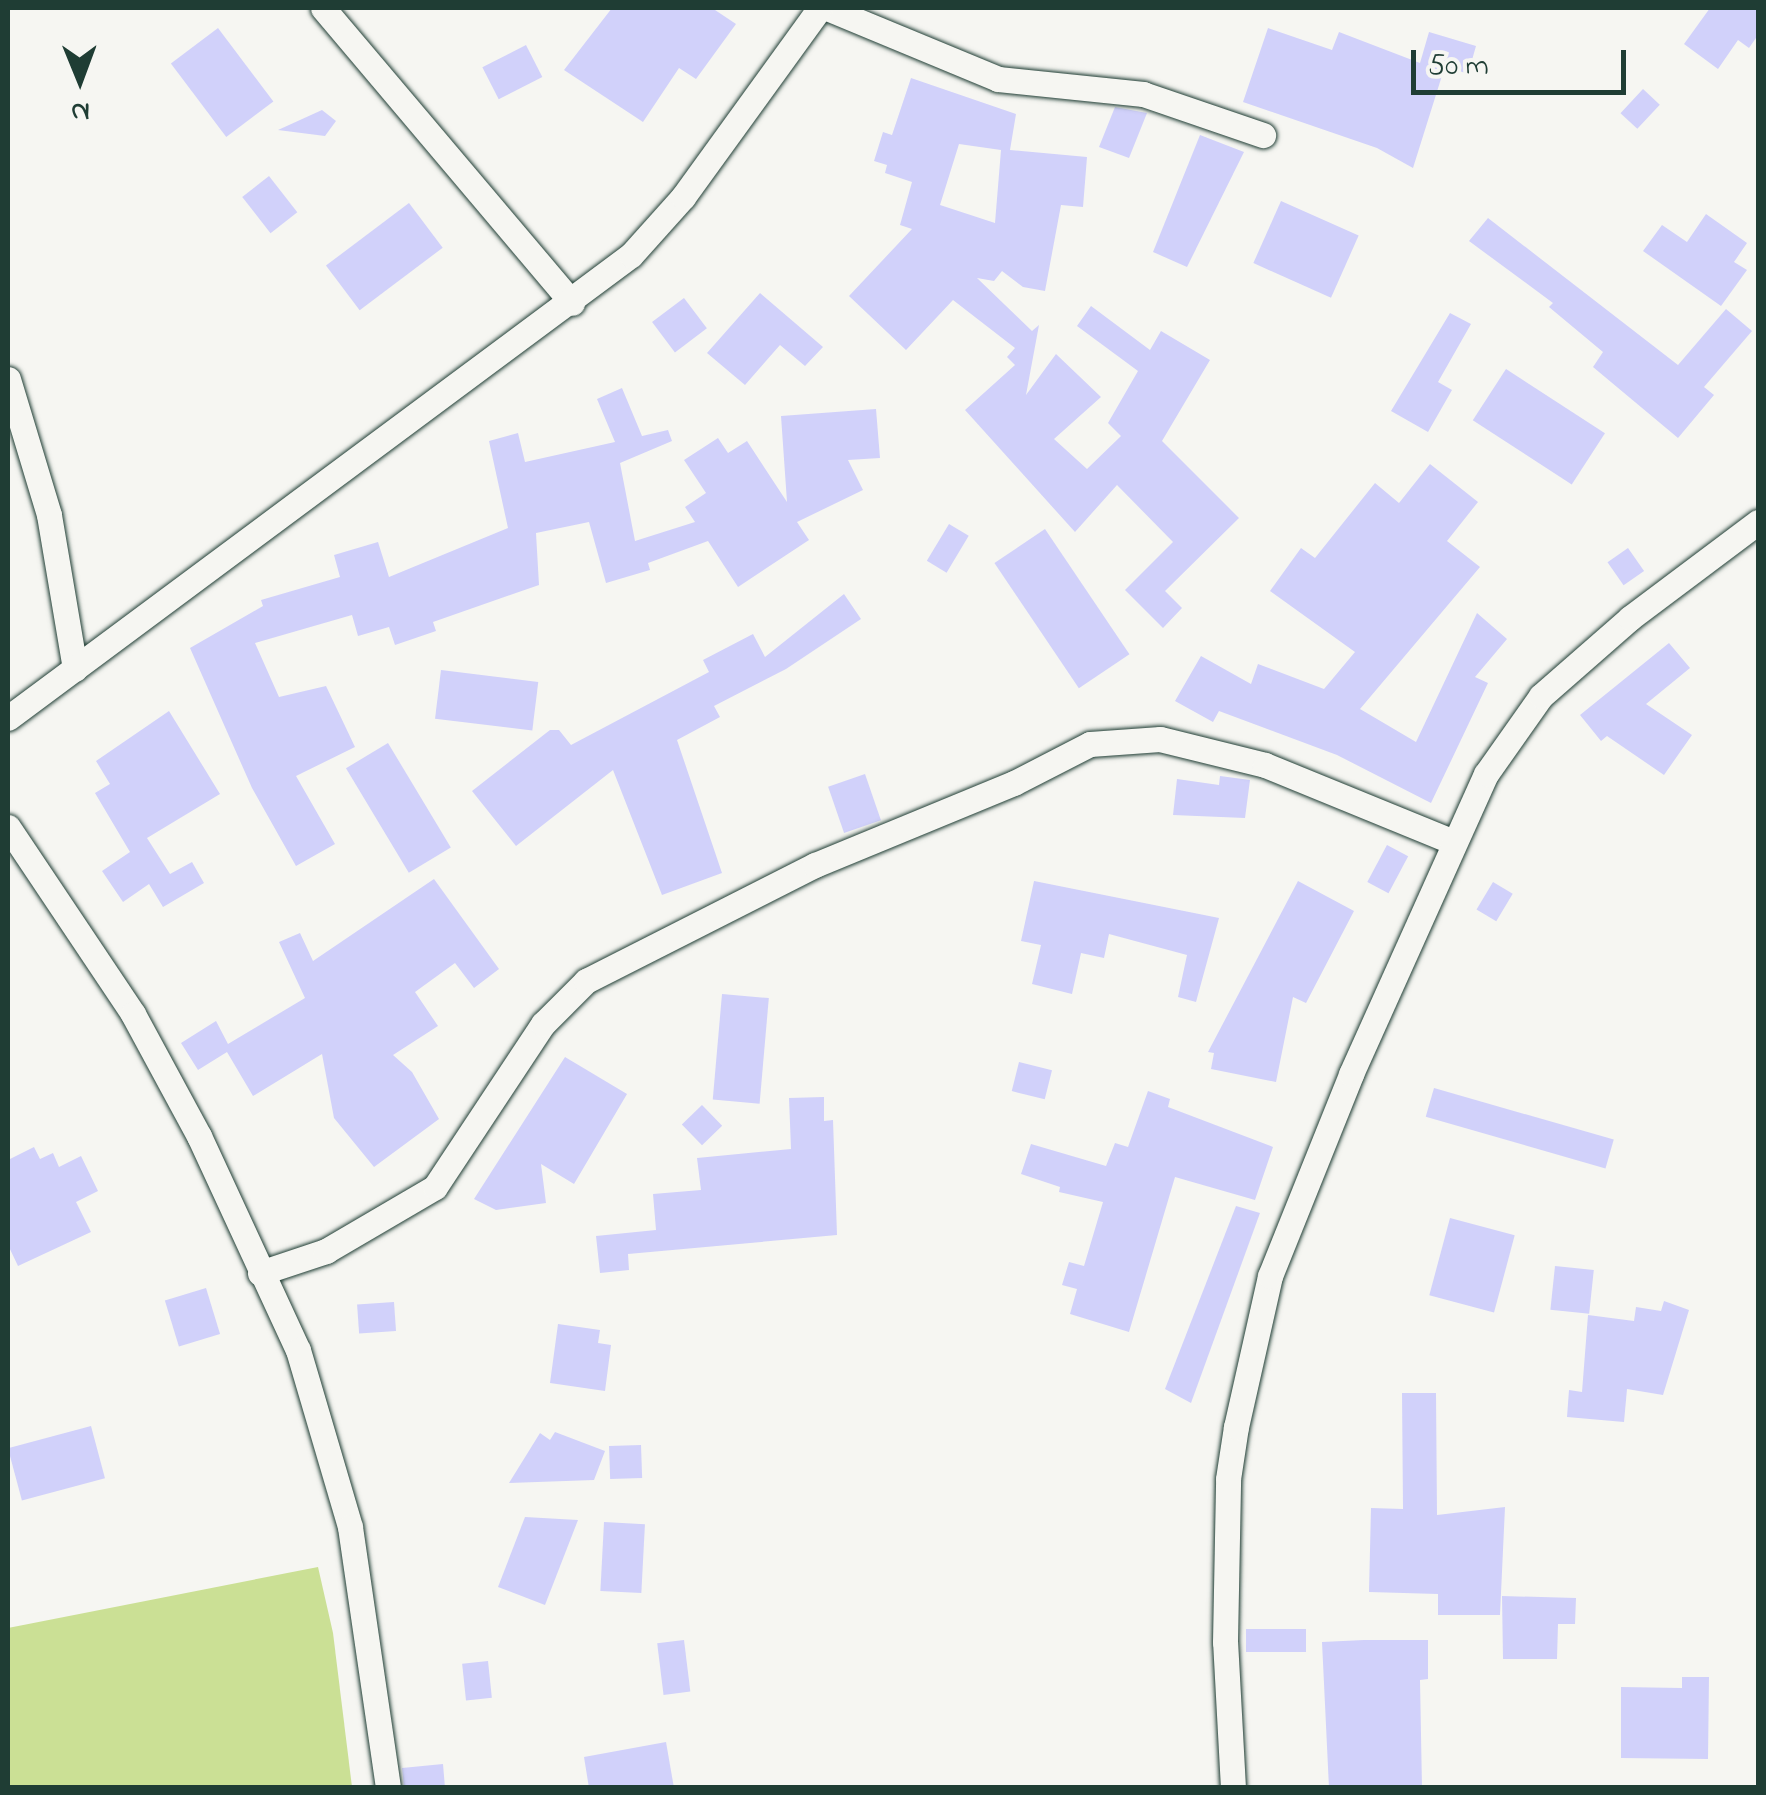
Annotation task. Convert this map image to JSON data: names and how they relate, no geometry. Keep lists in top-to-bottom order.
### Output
{
  "scale_bar": "50 m",
  "north": "bottom"
}
